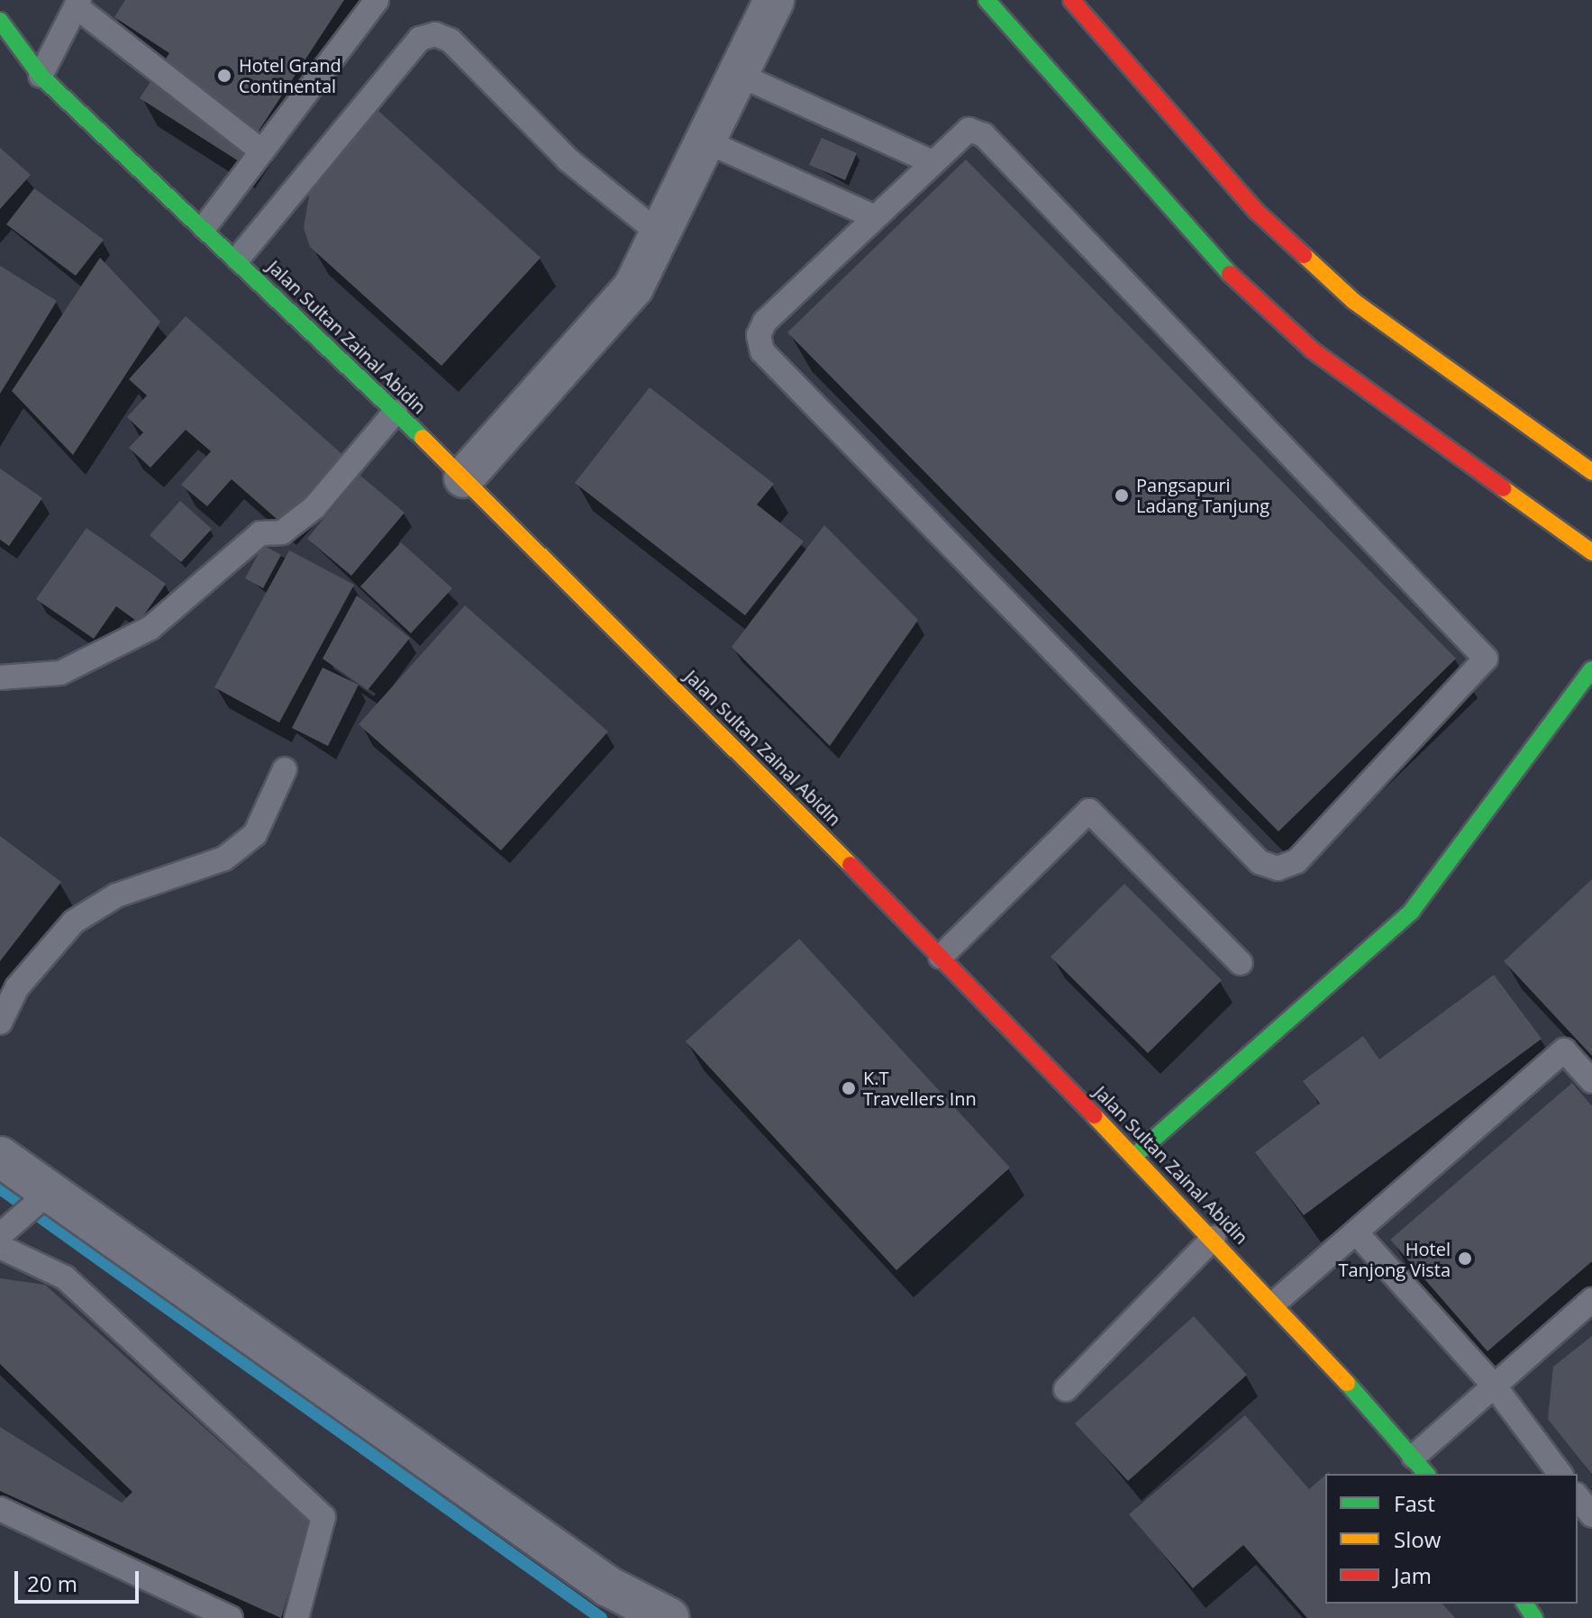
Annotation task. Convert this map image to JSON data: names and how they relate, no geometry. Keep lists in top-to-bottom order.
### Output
{
  "streets": {
    "street": ["Jalan Sultan Zainal Abidin"]
  },
  "places": [
    "Hotel Grand Continental",
    "Pangsapuri Ladang Tanjung",
    "K.T Travellers Inn",
    "Hotel Tanjong Vista"
  ],
  "legend": ["Fast", "Slow", "Jam"],
  "scale_bar": "20 m"
}
